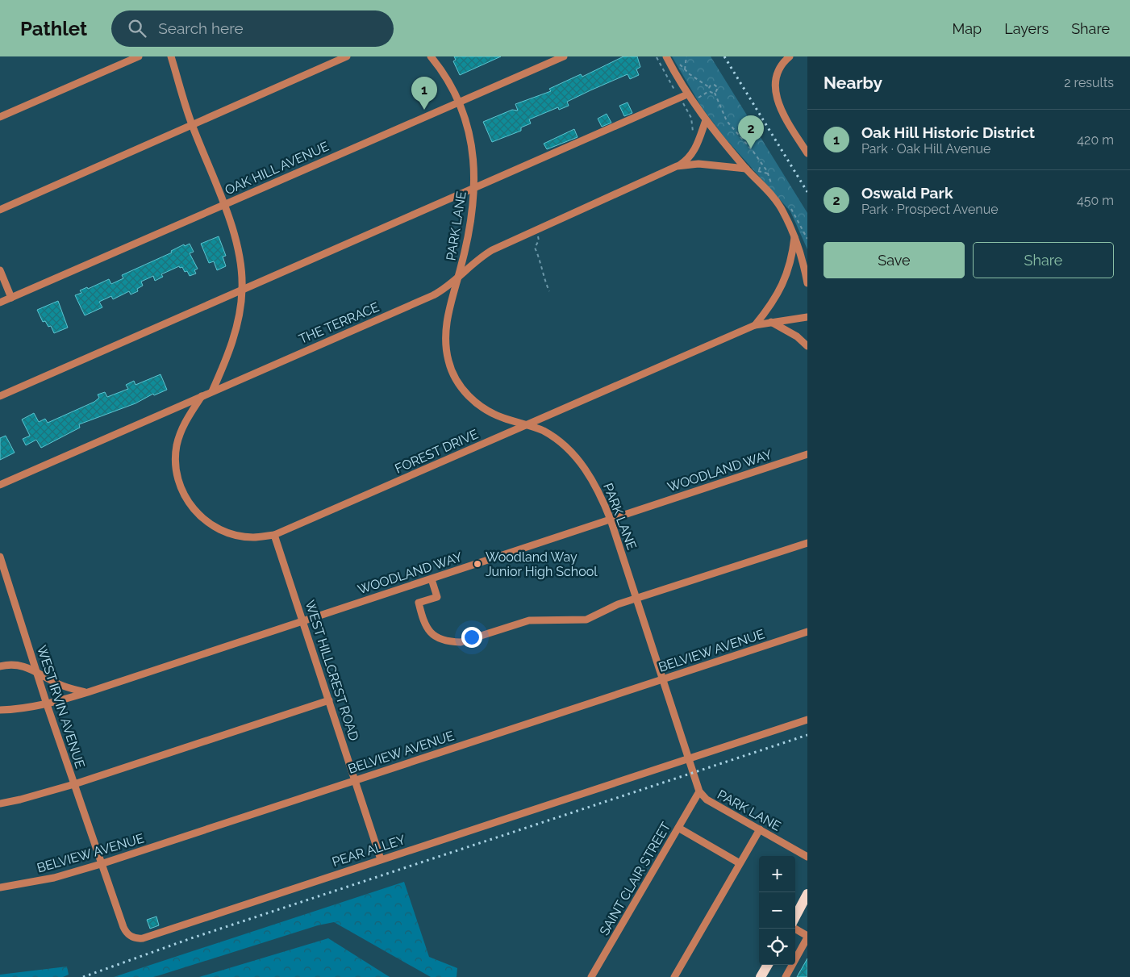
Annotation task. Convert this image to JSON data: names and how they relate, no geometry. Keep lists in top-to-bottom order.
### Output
{
  "streets": {
    "street": [
      "OAK HILL AVENUE",
      "PARK LANE",
      "THE TERRACE",
      "FOREST DRIVE",
      "WOODLAND WAY",
      "BELVIEW AVENUE",
      "WEST HILLCREST ROAD",
      "WEST IRVIN AVENUE",
      "PEAR ALLEY",
      "SAINT CLAIR STREET"
    ]
  },
  "crossings": [
    ["OAK HILL AVENUE", "PARK LANE"],
    ["PARK LANE", "THE TERRACE"],
    ["PARK LANE", "FOREST DRIVE"],
    ["PARK LANE", "WOODLAND WAY"],
    ["PARK LANE", "BELVIEW AVENUE"],
    ["PARK LANE", "PEAR ALLEY"],
    ["PARK LANE", "SAINT CLAIR STREET"],
    ["THE TERRACE", "FOREST DRIVE"],
    ["FOREST DRIVE", "WEST HILLCREST ROAD"],
    ["WOODLAND WAY", "WEST HILLCREST ROAD"],
    ["WOODLAND WAY", "WEST IRVIN AVENUE"],
    ["BELVIEW AVENUE", "WEST HILLCREST ROAD"],
    ["BELVIEW AVENUE", "WEST IRVIN AVENUE"],
    ["BELVIEW AVENUE", "PEAR ALLEY"],
    ["WEST HILLCREST ROAD", "PEAR ALLEY"],
    ["WEST IRVIN AVENUE", "PEAR ALLEY"]
  ],
  "places": ["Woodland Way Junior High School"],
  "page": {
    "header": "Pathlet",
    "search": "Search here",
    "nav": ["Map", "Layers", "Share"],
    "heading": ["Nearby", "2 results"],
    "pins": ["1", "2"],
    "list": [
      {
        "mark": "1",
        "name": "Oak Hill Historic District",
        "note": "Park · Oak Hill Avenue",
        "value": "420 m"
      },
      {
        "mark": "2",
        "name": "Oswald Park",
        "note": "Park · Prospect Avenue",
        "value": "450 m"
      }
    ],
    "buttons": ["Save", "Share"],
    "map_buttons": ["+", "−"]
  }
}
